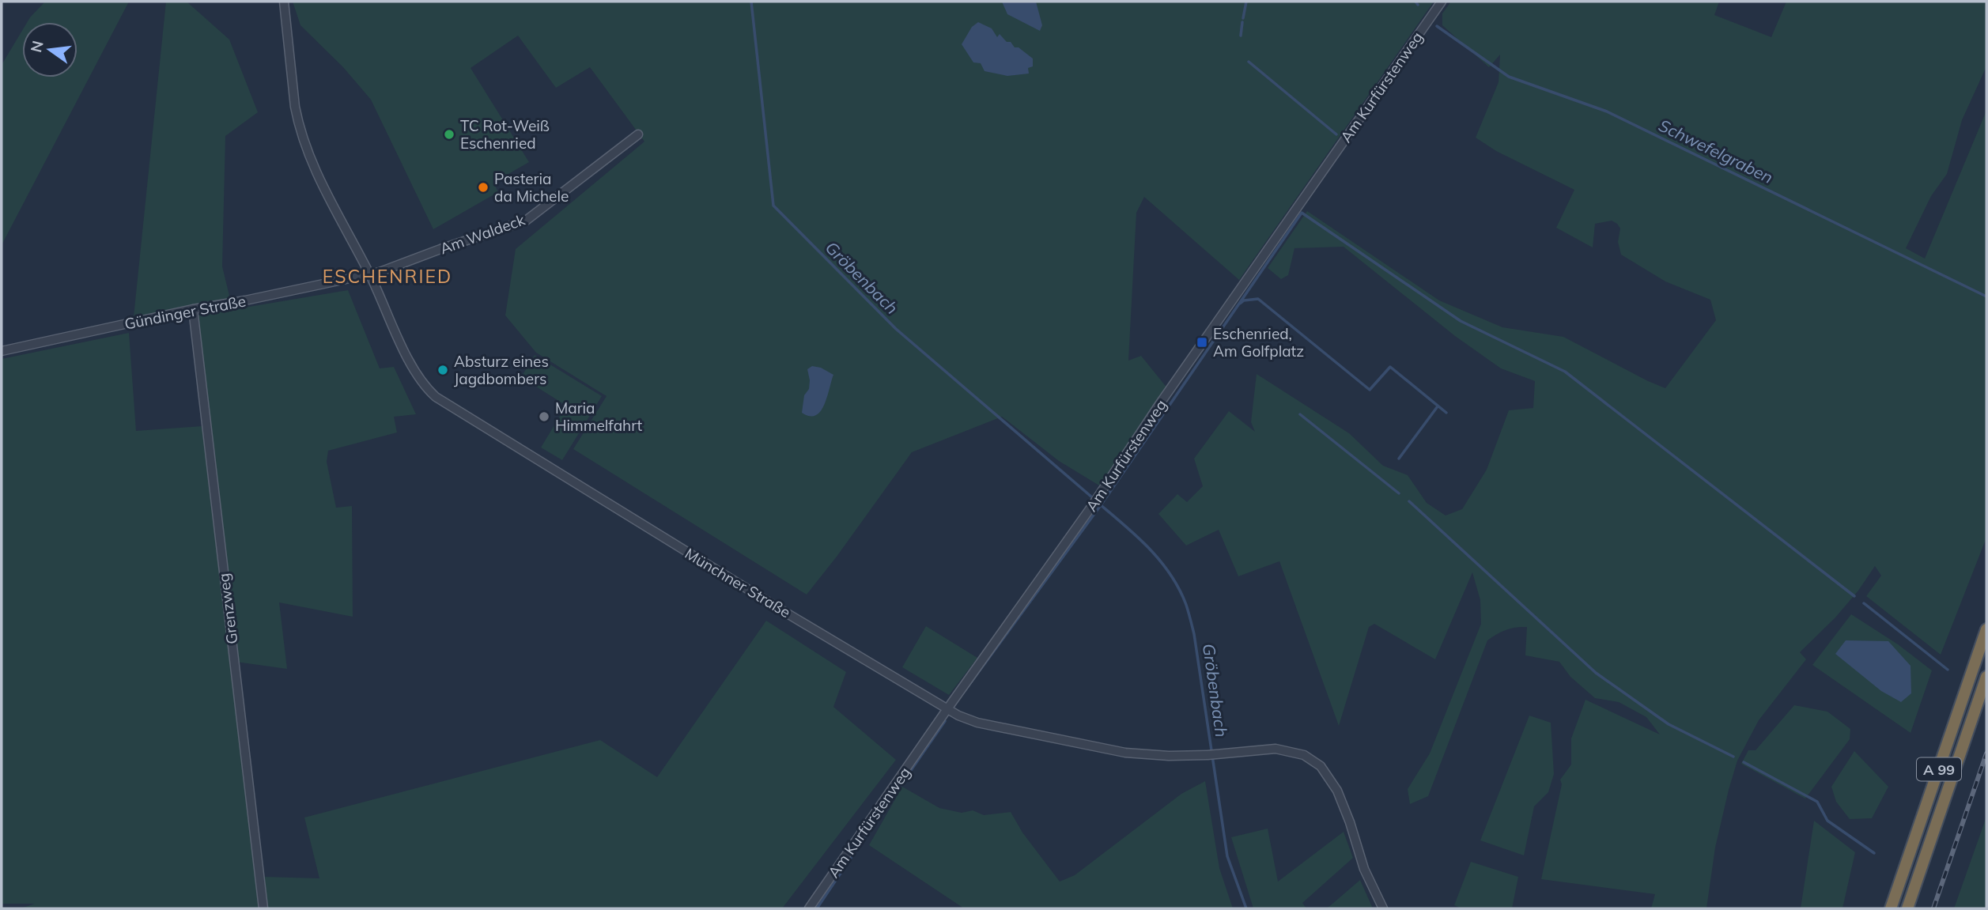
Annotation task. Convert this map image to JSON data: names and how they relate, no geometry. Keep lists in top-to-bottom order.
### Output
{
  "streets": {
    "highway": ["A 99"],
    "street": [
      "Am Kurfürstenweg",
      "Am Waldeck",
      "Gündinger Straße",
      "Münchner Straße",
      "Grenzweg"
    ]
  },
  "crossings": [
    ["Am Kurfürstenweg", "Münchner Straße"],
    ["Am Waldeck", "Gündinger Straße"],
    ["Am Waldeck", "Münchner Straße"],
    ["Gündinger Straße", "Münchner Straße"],
    ["Gündinger Straße", "Grenzweg"]
  ],
  "districts": ["ESCHENRIED"],
  "water": ["Schwefelgraben", "Gröbenbach"],
  "places": {
    "other": [
      "TC Rot-Weiß Eschenried",
      "Pasteria da Michele",
      "Absturz eines Jagdbombers",
      "Maria Himmelfahrt"
    ],
    "transit": ["Eschenried, Am Golfplatz"]
  },
  "north": "left"
}
